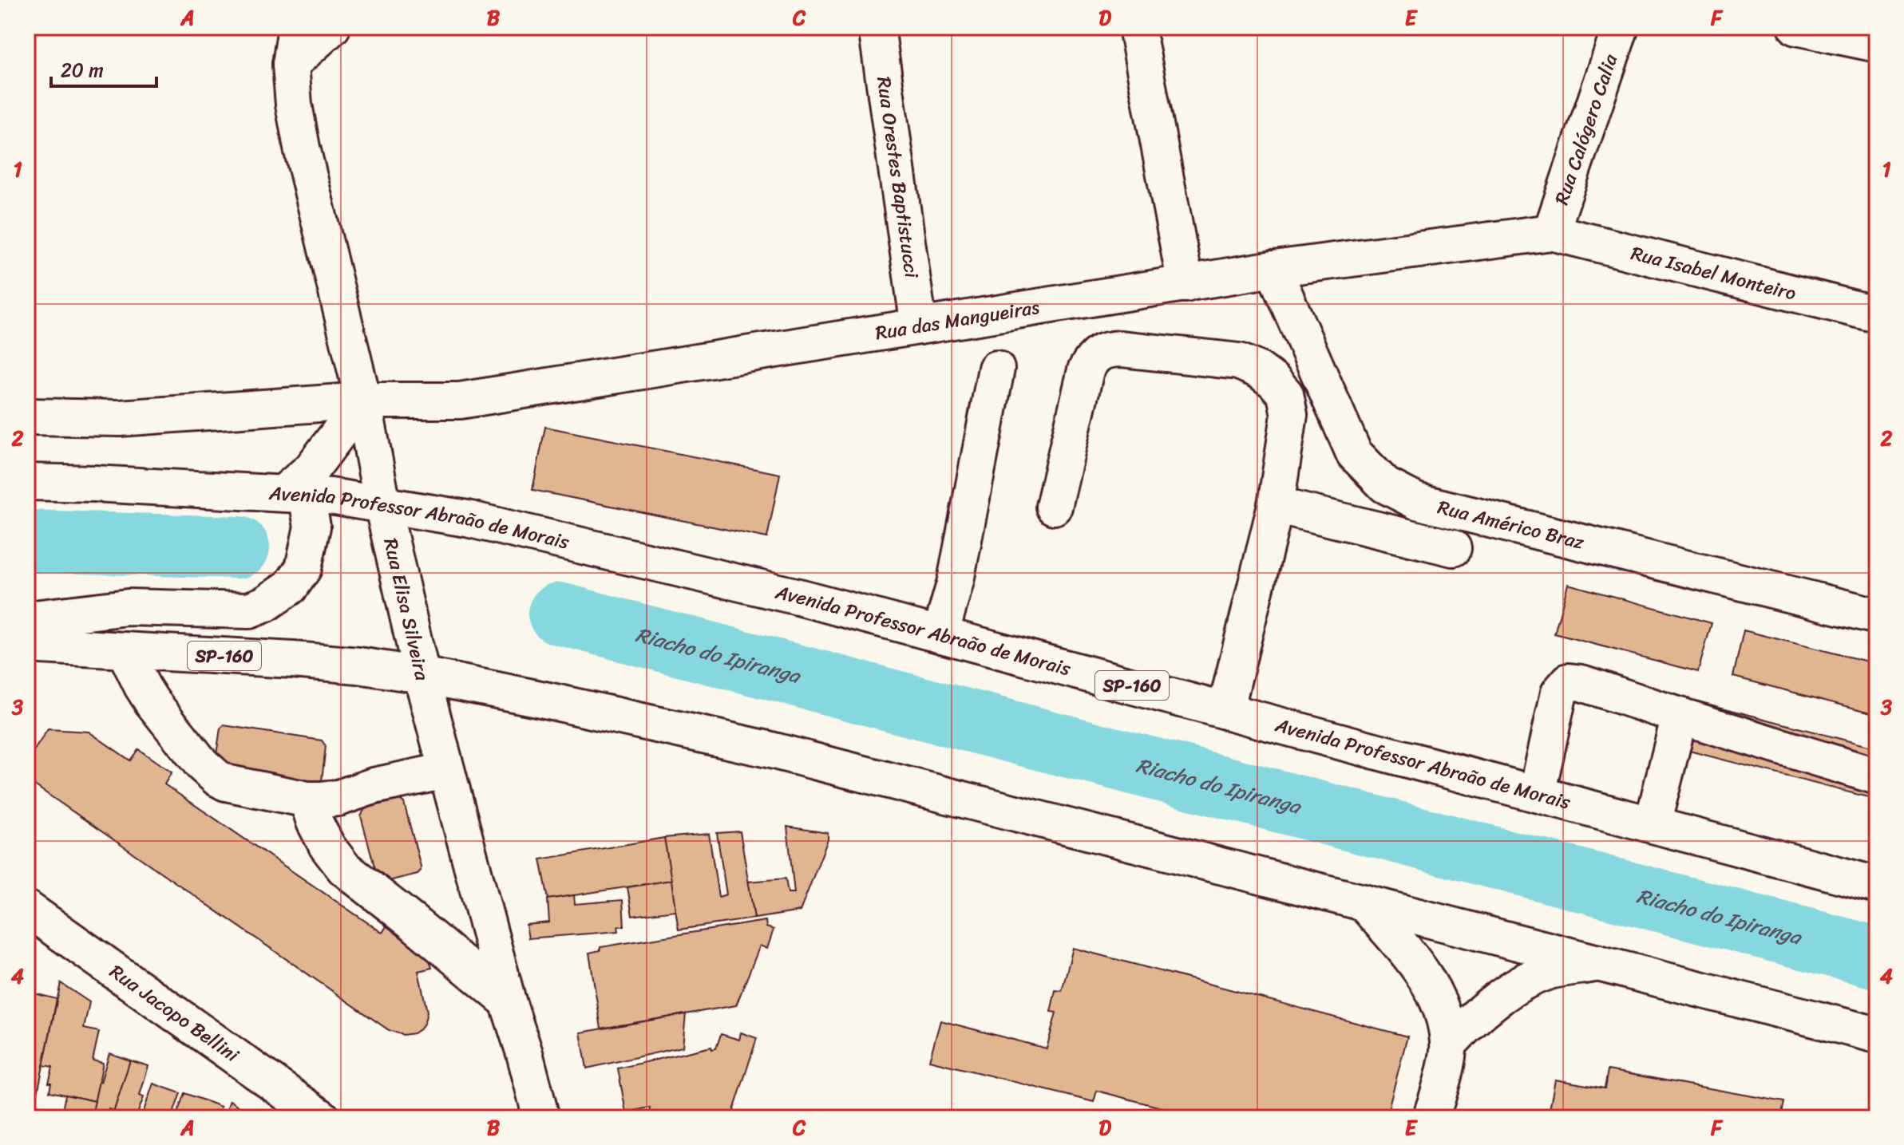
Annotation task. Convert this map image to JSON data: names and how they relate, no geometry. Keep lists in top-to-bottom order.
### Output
{
  "streets": {
    "street": [
      "Rua Calógero Calia",
      "Rua Orestes Baptistucci",
      "Rua Isabel Monteiro",
      "Rua das Mangueiras",
      "Avenida Professor Abraão de Morais",
      "Rua Américo Braz",
      "Rua Elisa Silveira",
      "SP-160",
      "Rua Jacopo Bellini"
    ]
  },
  "crossings": [
    ["Rua Calógero Calia", "Rua Isabel Monteiro"],
    ["Rua Calógero Calia", "Rua das Mangueiras"],
    ["Rua Orestes Baptistucci", "Rua das Mangueiras"],
    ["Rua Isabel Monteiro", "Rua das Mangueiras"],
    ["Rua das Mangueiras", "Rua Américo Braz"],
    ["Rua das Mangueiras", "Rua Elisa Silveira"],
    ["Avenida Professor Abraão de Morais", "Rua Elisa Silveira"],
    ["Rua Elisa Silveira", "SP-160"]
  ],
  "water": ["Riacho do Ipiranga"],
  "scale_bar": "20 m",
  "grid": {
    "columns": [
      "A",
      "B",
      "C",
      "D",
      "E",
      "F"
    ],
    "rows": [
      "1",
      "2",
      "3",
      "4"
    ]
  }
}
